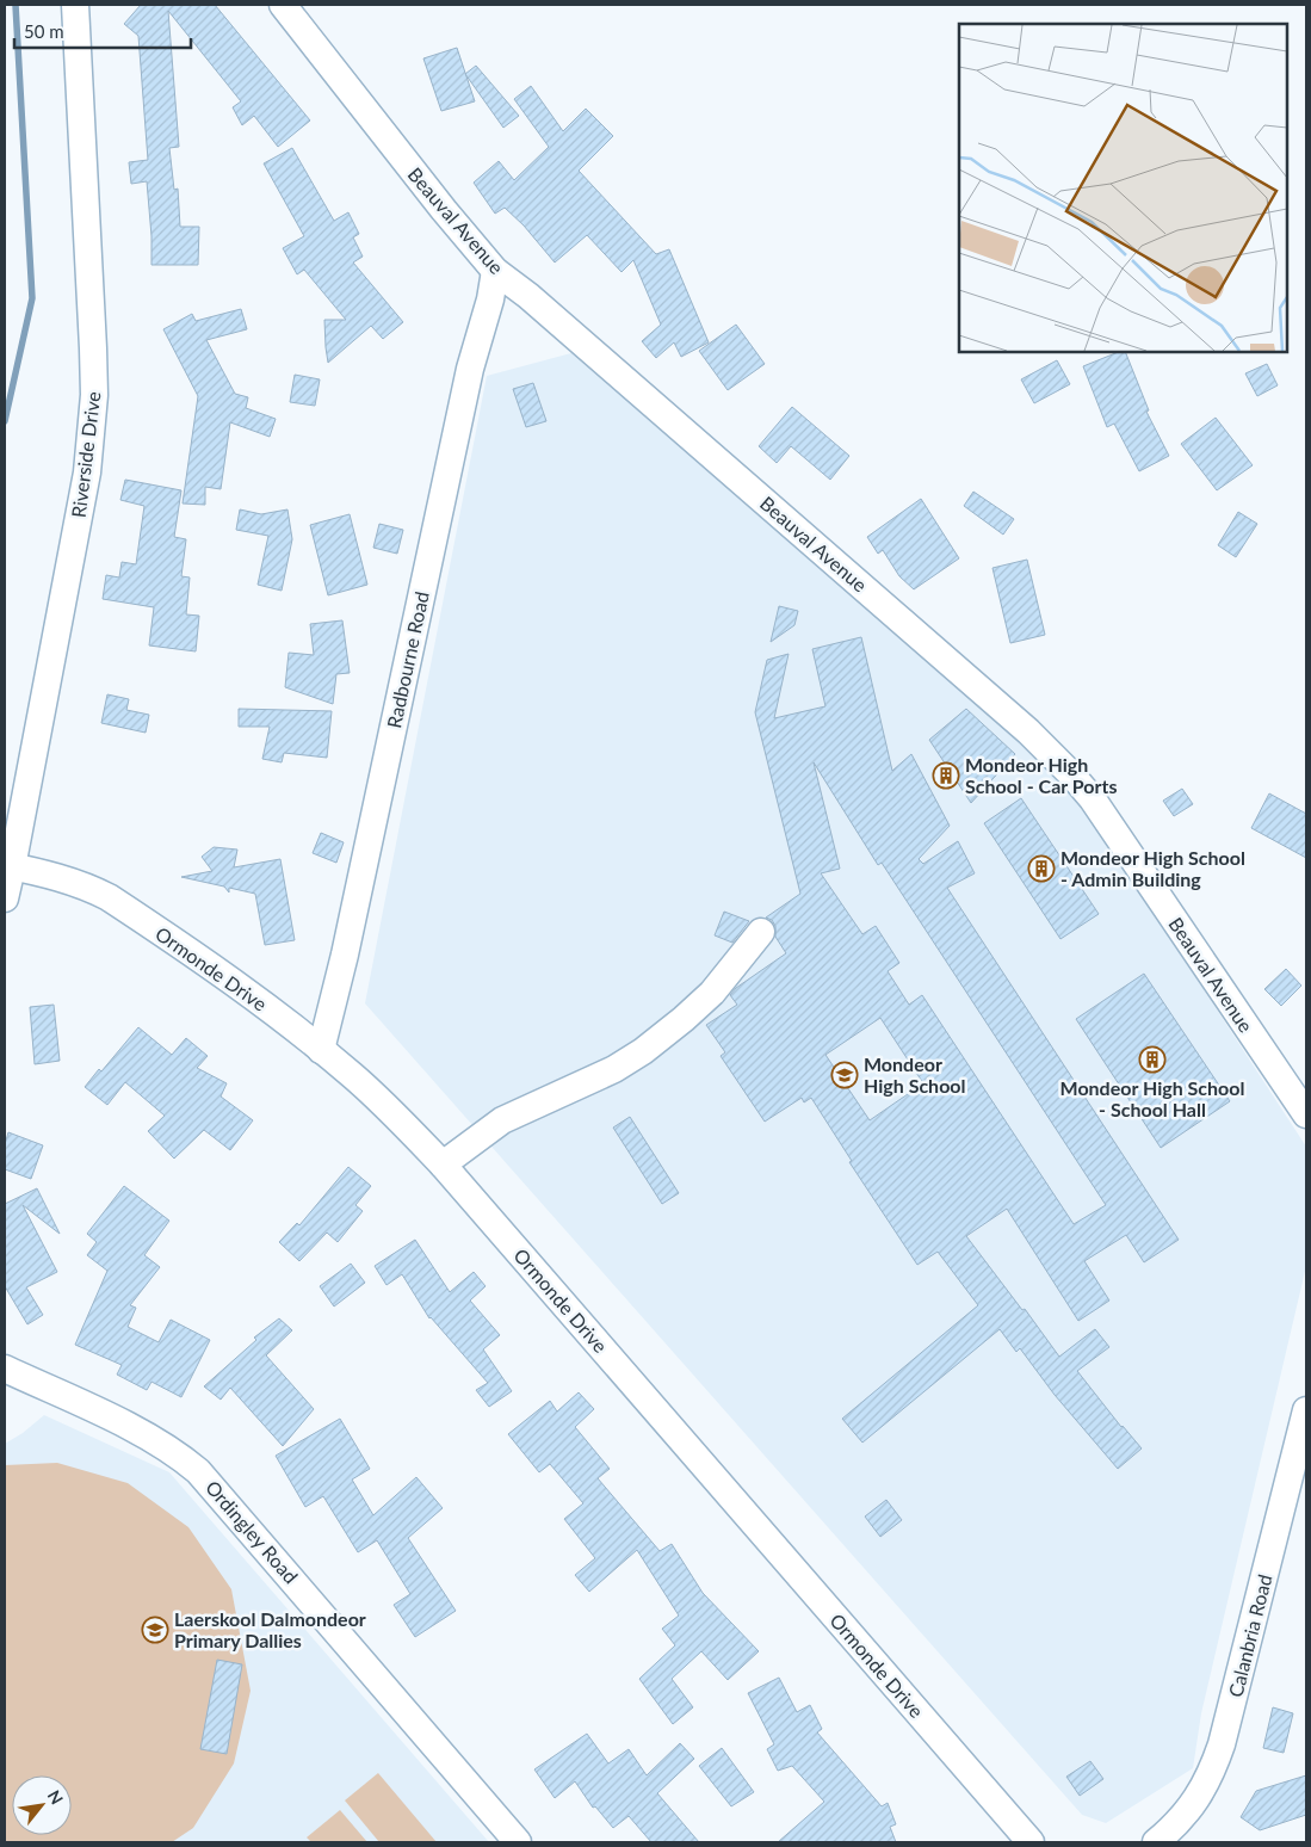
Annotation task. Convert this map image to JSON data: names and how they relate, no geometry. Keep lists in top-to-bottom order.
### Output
{
  "streets": {
    "street": [
      "Beauval Avenue",
      "Riverside Drive",
      "Radbourne Road",
      "Ormonde Drive",
      "Ordingley Road",
      "Calanbria Road"
    ]
  },
  "crossings": [
    ["Beauval Avenue", "Radbourne Road"],
    ["Riverside Drive", "Ormonde Drive"],
    ["Radbourne Road", "Ormonde Drive"]
  ],
  "places": {
    "building": ["Mondeor High School - Car Ports", "Mondeor High School - Admin Building", "Mondeor High School - School Hall"],
    "school or university": ["Mondeor High School", "Laerskool Dalmondeor Primary Dallies"]
  },
  "scale_bar": "50 m",
  "north": "top right"
}
